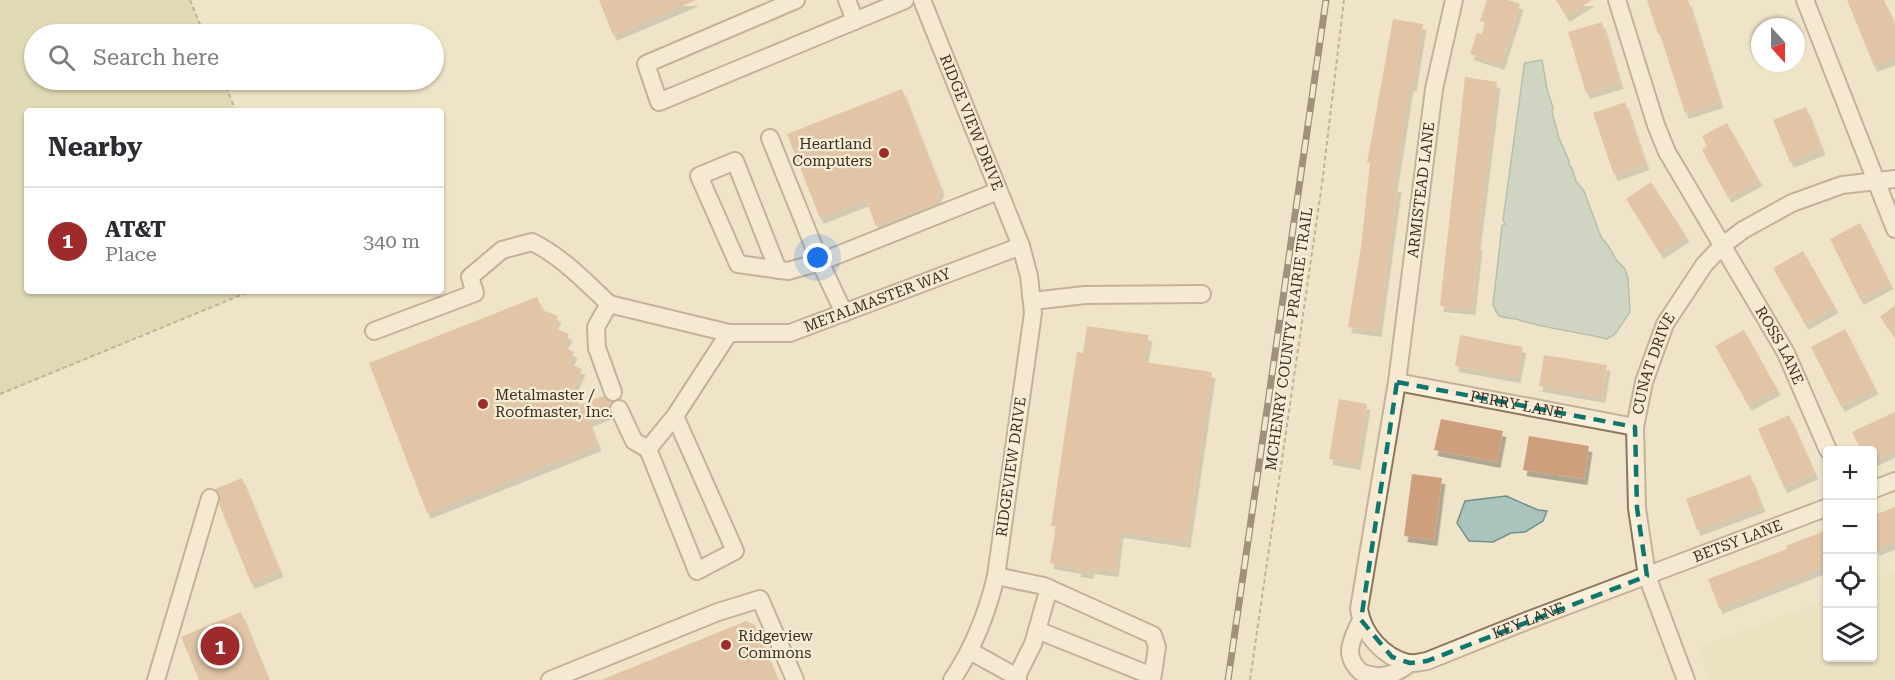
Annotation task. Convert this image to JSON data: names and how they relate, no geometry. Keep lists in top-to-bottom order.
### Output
{
  "streets": {
    "street": [
      "RIDGE VIEW DRIVE",
      "ARMISTEAD LANE",
      "METALMASTER WAY",
      "ROSS LANE",
      "CUNAT DRIVE",
      "PERRY LANE",
      "RIDGEVIEW DRIVE",
      "BETSY LANE",
      "KEY LANE"
    ],
    "path": ["MCHENRY COUNTY PRAIRIE TRAIL"]
  },
  "crossings": [
    ["RIDGE VIEW DRIVE", "METALMASTER WAY"],
    ["RIDGE VIEW DRIVE", "RIDGEVIEW DRIVE"],
    ["ARMISTEAD LANE", "PERRY LANE"],
    ["ARMISTEAD LANE", "KEY LANE"],
    ["METALMASTER WAY", "RIDGEVIEW DRIVE"],
    ["ROSS LANE", "CUNAT DRIVE"],
    ["CUNAT DRIVE", "PERRY LANE"],
    ["CUNAT DRIVE", "BETSY LANE"],
    ["CUNAT DRIVE", "KEY LANE"],
    ["PERRY LANE", "KEY LANE"],
    ["BETSY LANE", "KEY LANE"]
  ],
  "places": ["Heartland Computers", "Metalmaster / Roofmaster, Inc.", "Ridgeview Commons"],
  "north": "bottom",
  "page": {
    "search": "Search here",
    "heading": "Nearby",
    "list": [
      {
        "mark": "1",
        "name": "AT&T",
        "note": "Place",
        "value": "340 m"
      }
    ],
    "map_buttons": ["+", "−"],
    "pins": "1"
  }
}
